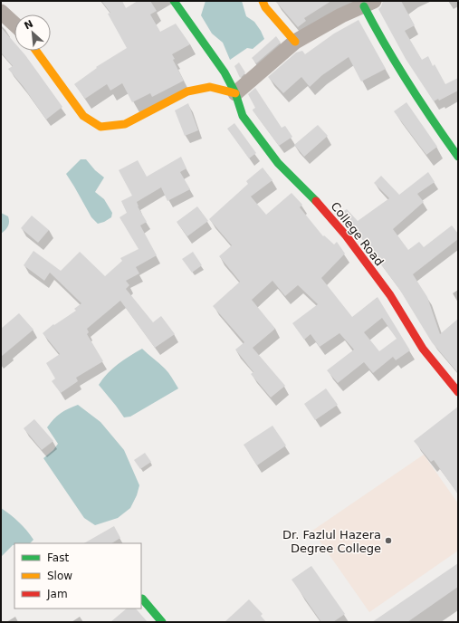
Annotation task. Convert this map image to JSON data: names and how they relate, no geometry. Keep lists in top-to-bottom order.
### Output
{
  "streets": {
    "street": ["College Road"]
  },
  "places": ["Dr. Fazlul Hazera Degree College"],
  "legend": ["Fast", "Slow", "Jam"],
  "north": "top left"
}
